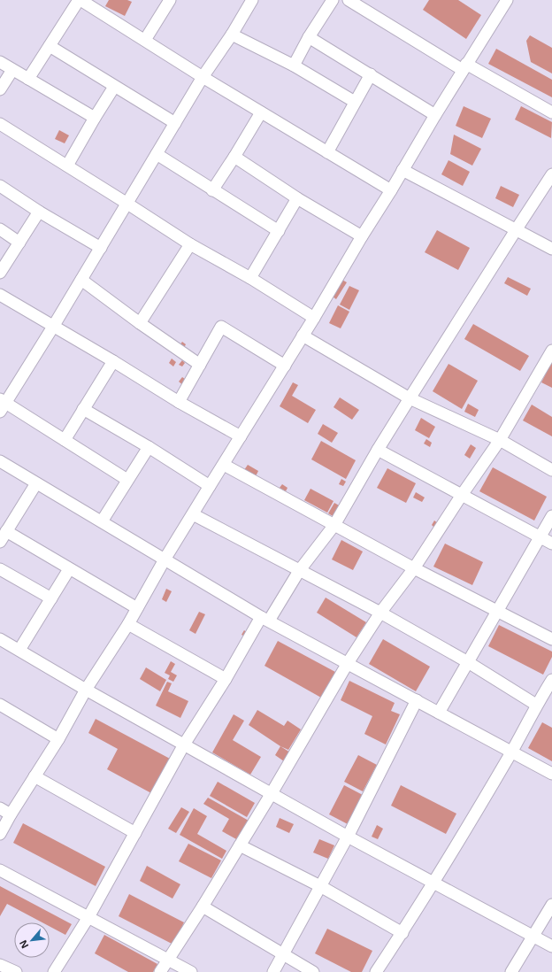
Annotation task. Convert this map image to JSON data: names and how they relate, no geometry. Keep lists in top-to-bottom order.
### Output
{
  "north": "bottom left"
}
